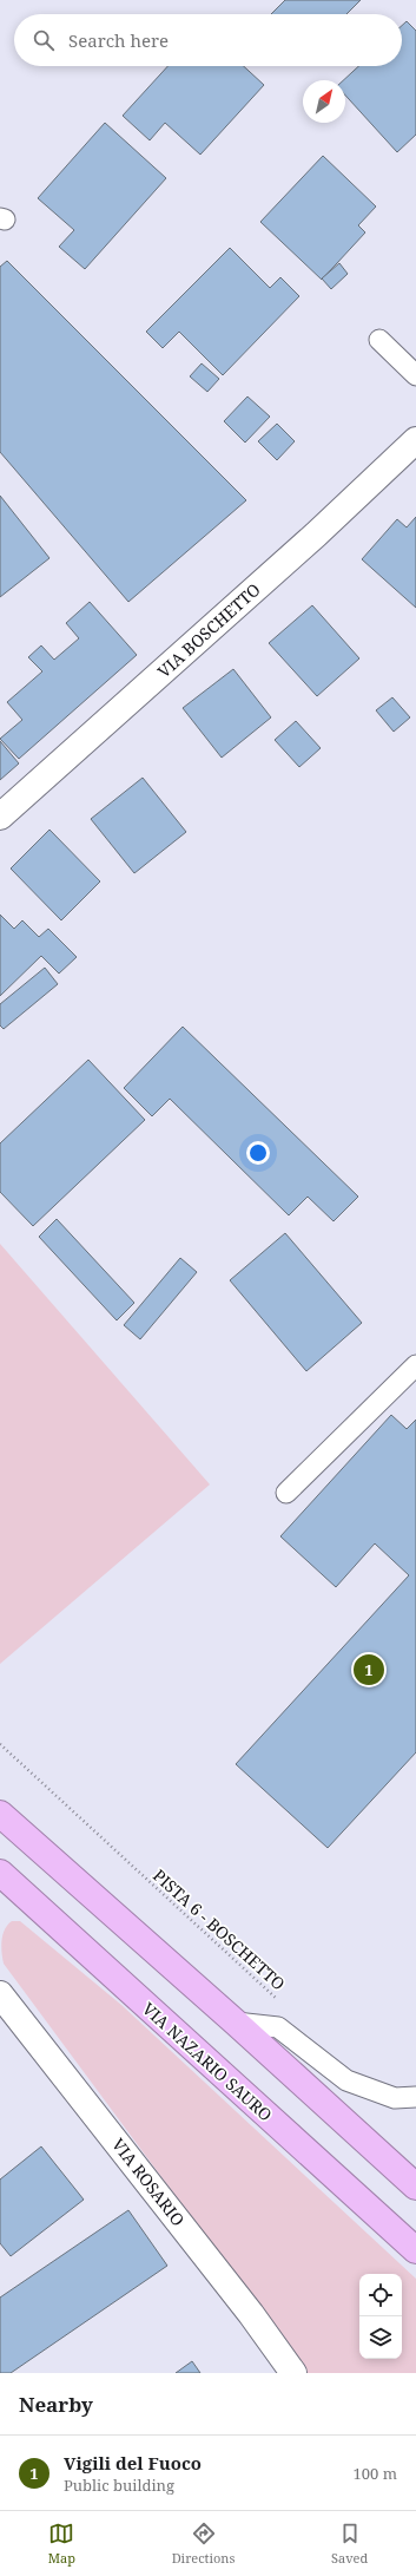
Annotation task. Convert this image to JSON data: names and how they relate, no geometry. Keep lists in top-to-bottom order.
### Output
{
  "streets": {
    "highway": ["VIA NAZARIO SAURO"],
    "street": ["VIA BOSCHETTO", "VIA ROSARIO"],
    "path": ["PISTA 6 - BOSCHETTO"]
  },
  "north": "top right",
  "page": {
    "search": "Search here",
    "pins": "1",
    "heading": "Nearby",
    "list": [
      {
        "mark": "1",
        "name": "Vigili del Fuoco",
        "note": "Public building",
        "value": "100 m"
      }
    ],
    "nav": ["Map", "Directions", "Saved"]
  }
}
